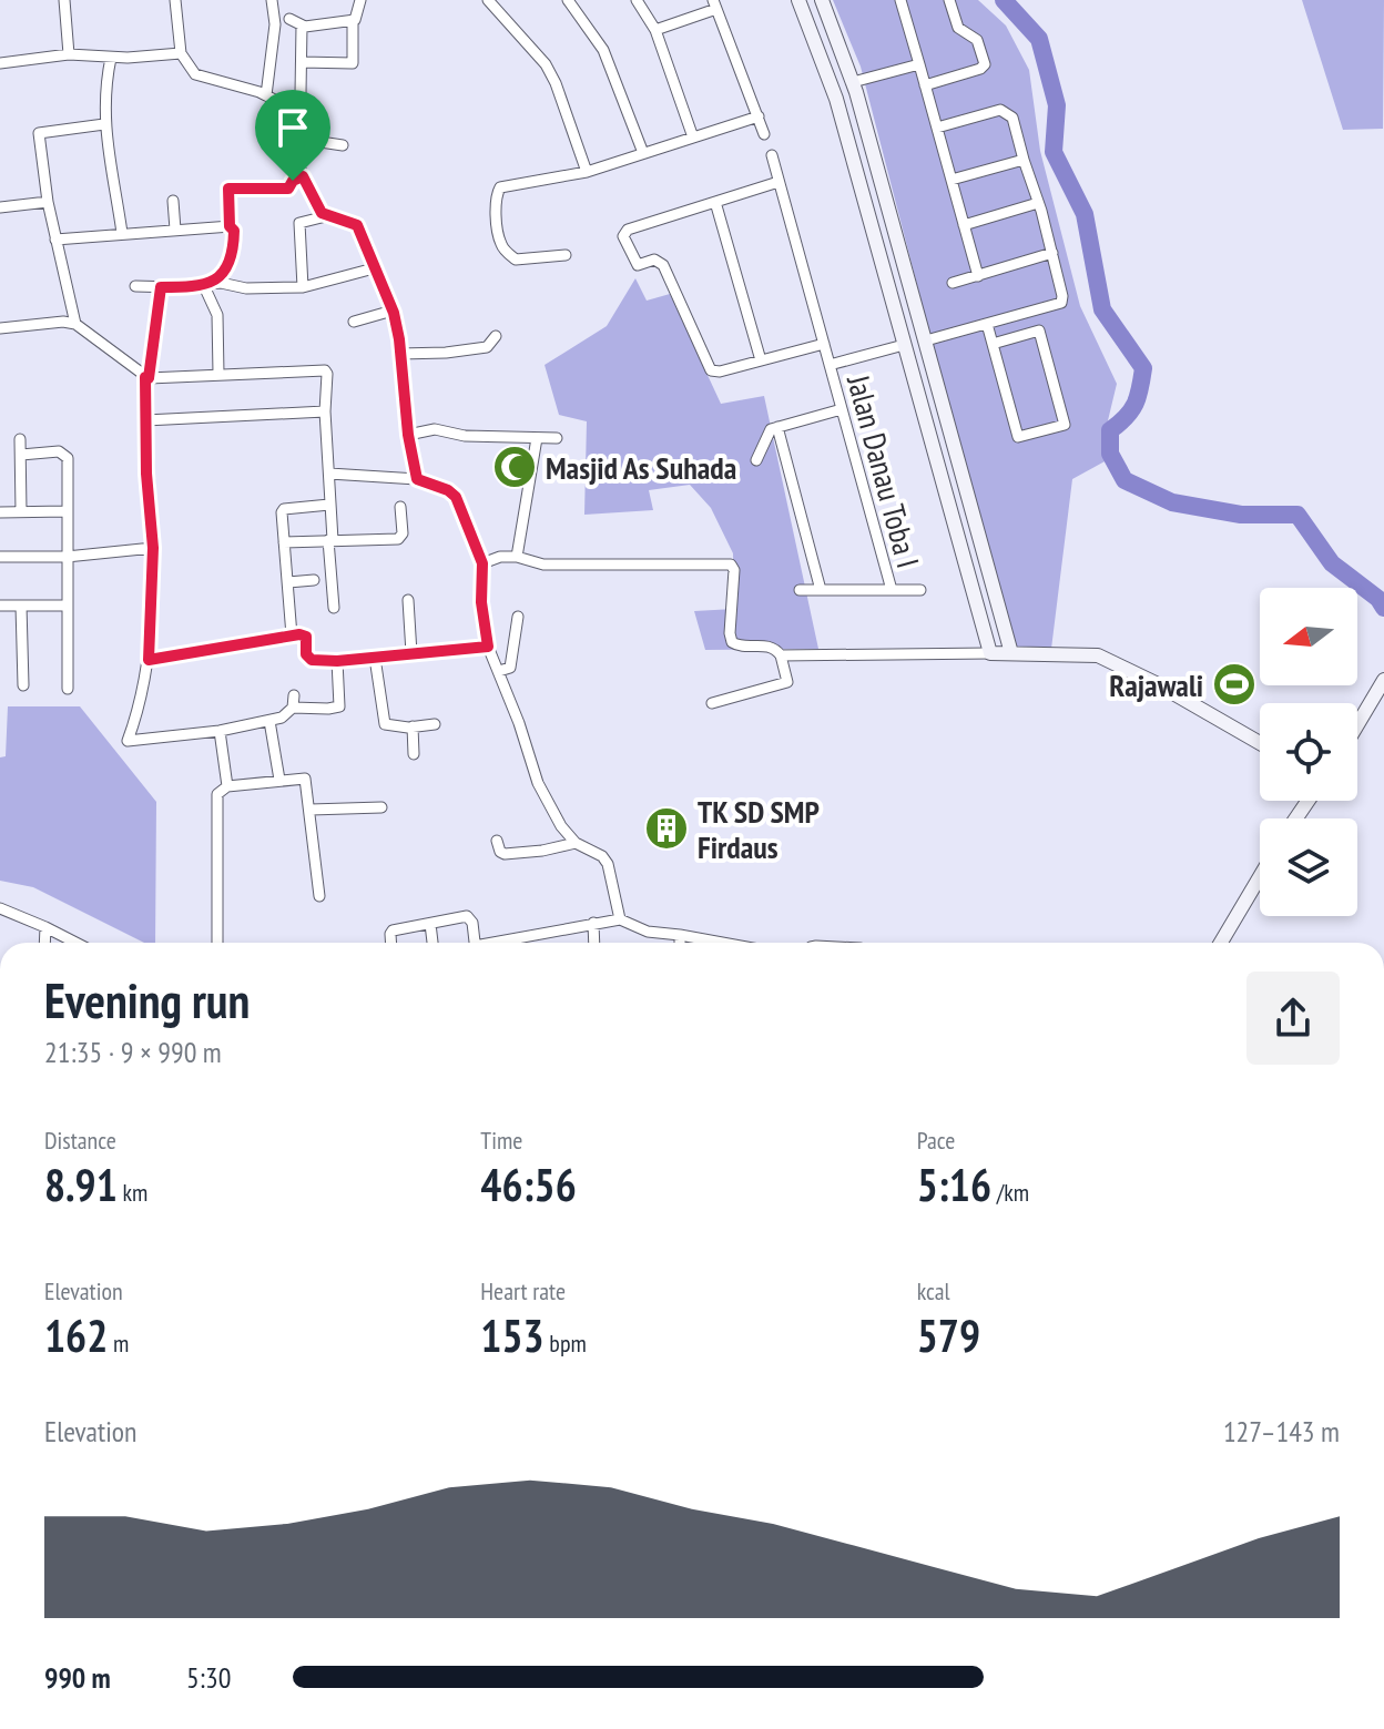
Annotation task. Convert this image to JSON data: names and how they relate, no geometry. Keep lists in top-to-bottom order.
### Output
{
  "streets": {
    "street": ["Jalan Danau Toba I"]
  },
  "places": {
    "mosque": ["Masjid As Suhada"],
    "sports": ["Rajawali"],
    "building": ["TK SD SMP Firdaus"]
  },
  "north": "left",
  "page": {
    "heading": ["Evening run", "21:35 · 9 × 990 m"],
    "stats": [
      ["Distance", "8.91 km"],
      ["Time", "46:56"],
      ["Pace", "5:16 /km"],
      ["Elevation", "162 m"],
      ["Heart rate", "153 bpm"],
      ["kcal", "579"]
    ],
    "chart": ["Elevation", "127–143 m"],
    "list": [
      {
        "name": "990 m",
        "note": "5:30"
      }
    ]
  }
}
